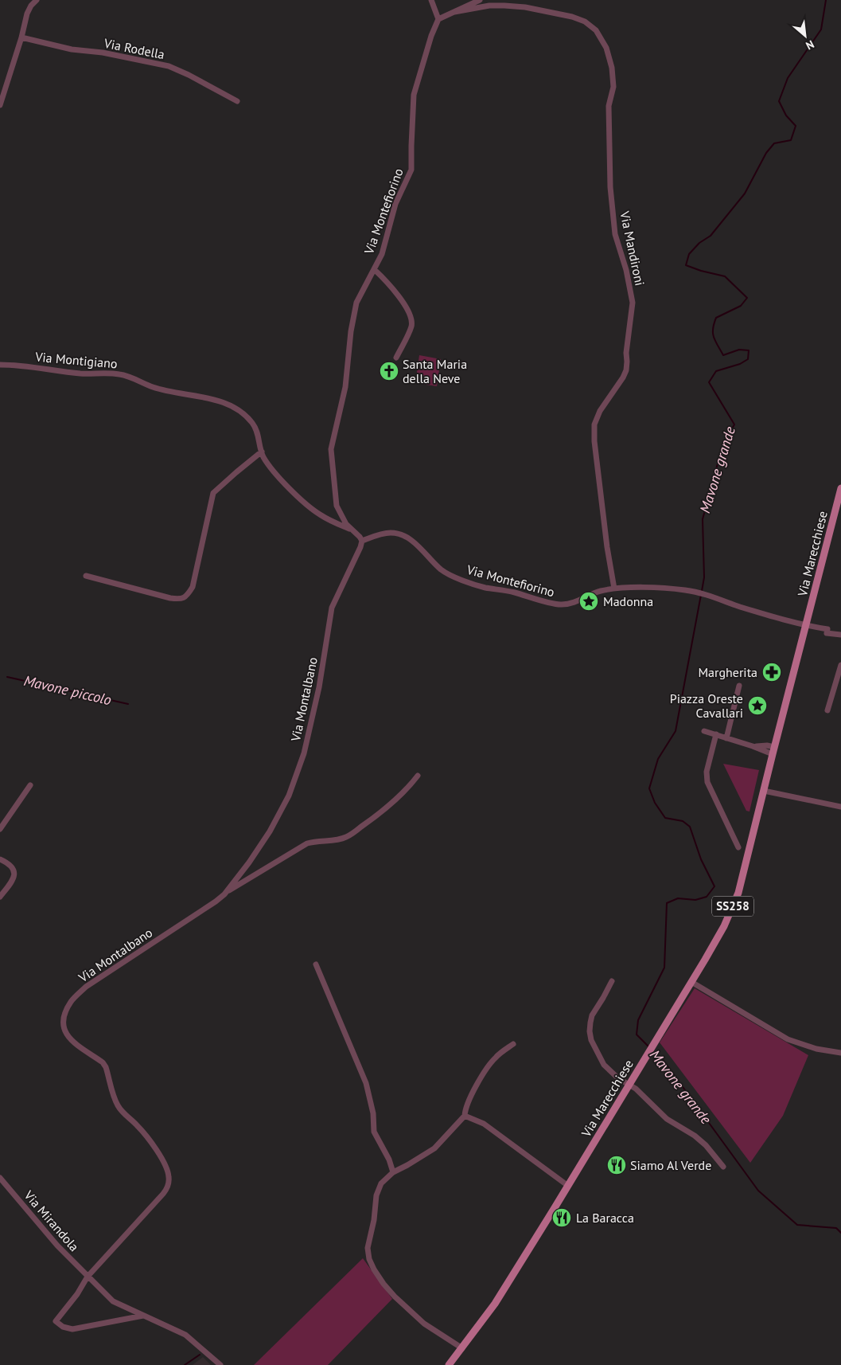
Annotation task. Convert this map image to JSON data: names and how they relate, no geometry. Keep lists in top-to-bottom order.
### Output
{
  "streets": {
    "main road": ["Via Marecchiese", "SS258"],
    "street": [
      "Via Rodella",
      "Via Montefiorino",
      "Via Mandironi",
      "Via Montigiano",
      "Via Montalbano",
      "Via Mirandola"
    ]
  },
  "crossings": [
    ["Via Montefiorino", "Via Mandironi"],
    ["Via Montefiorino", "Via Montigiano"],
    ["Via Montefiorino", "Via Marecchiese"],
    ["Via Montefiorino", "Via Montalbano"],
    ["Via Montalbano", "Via Mirandola"]
  ],
  "water": ["Mavone grande", "Mavone piccolo"],
  "places": {
    "church": ["Santa Maria della Neve"],
    "place": ["Madonna", "Piazza Oreste Cavallari"],
    "pharmacy": ["Margherita"],
    "restaurant": ["Siamo Al Verde", "La Baracca"]
  },
  "north": "bottom right"
}
